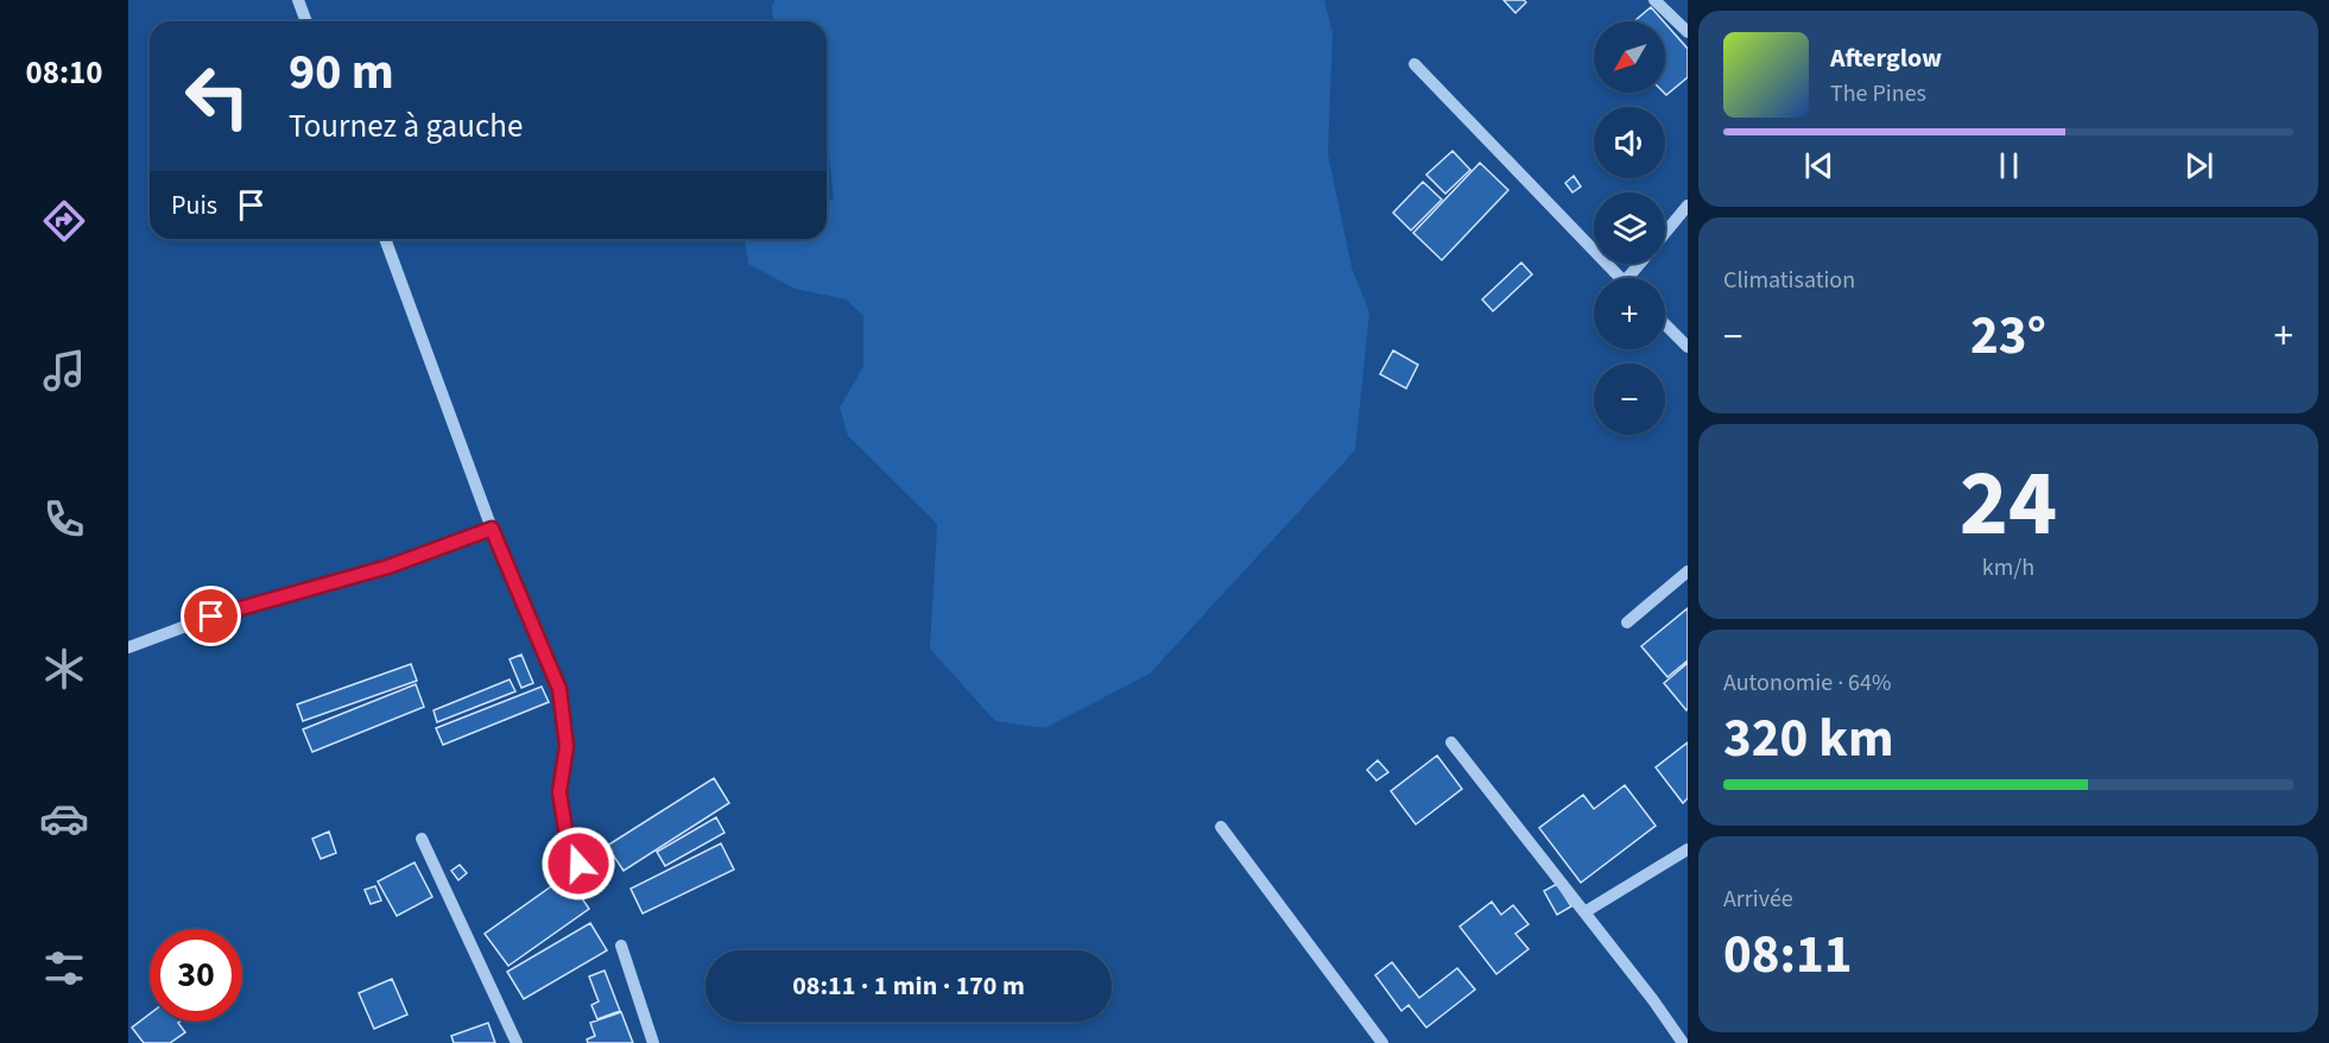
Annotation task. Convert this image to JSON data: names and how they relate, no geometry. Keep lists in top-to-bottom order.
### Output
{
  "north": "bottom left",
  "page": {
    "tabs": "08:10",
    "map_buttons": ["+", "−"],
    "turn": ["90 m", "Tournez à gauche"],
    "song": ["Afterglow", "The Pines"],
    "then": "Puis",
    "tile": [
      "Climatisation",
      ["24", "km/h"],
      ["Autonomie · 64%", "320 km"],
      ["Arrivée", "08:11"]
    ],
    "heat": ["−", "23°", "+"],
    "limit": "30",
    "trip": "08:11 · 1 min · 170 m"
  }
}
